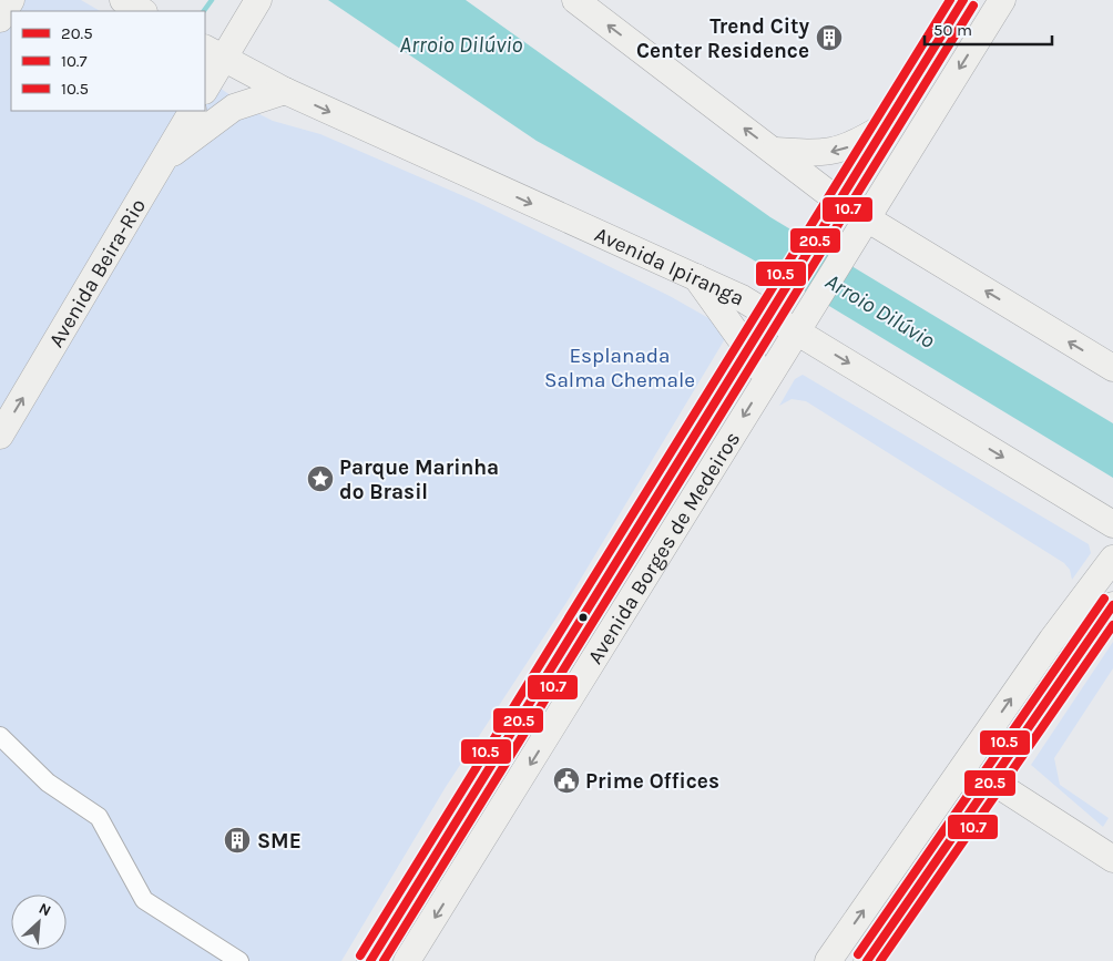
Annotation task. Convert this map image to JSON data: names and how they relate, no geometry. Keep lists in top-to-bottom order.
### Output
{
  "streets": {
    "main road": ["Avenida Ipiranga", "Avenida Beira-Rio", "Avenida Borges de Medeiros"]
  },
  "crossings": [
    ["Avenida Ipiranga", "Avenida Borges de Medeiros"]
  ],
  "one_way": ["Avenida Beira-Rio"],
  "water": ["Arroio Dilúvio"],
  "parks": ["Esplanada Salma Chemale"],
  "places": {
    "building": ["Trend City Center Residence", "SME"],
    "place": ["Parque Marinha do Brasil"],
    "public building": ["Prime Offices"]
  },
  "lines": ["transit line 20.5", "transit line 10.5", "transit line 10.7"],
  "legend": ["20.5", "10.7", "10.5"],
  "scale_bar": "50 m",
  "north": "top right"
}
